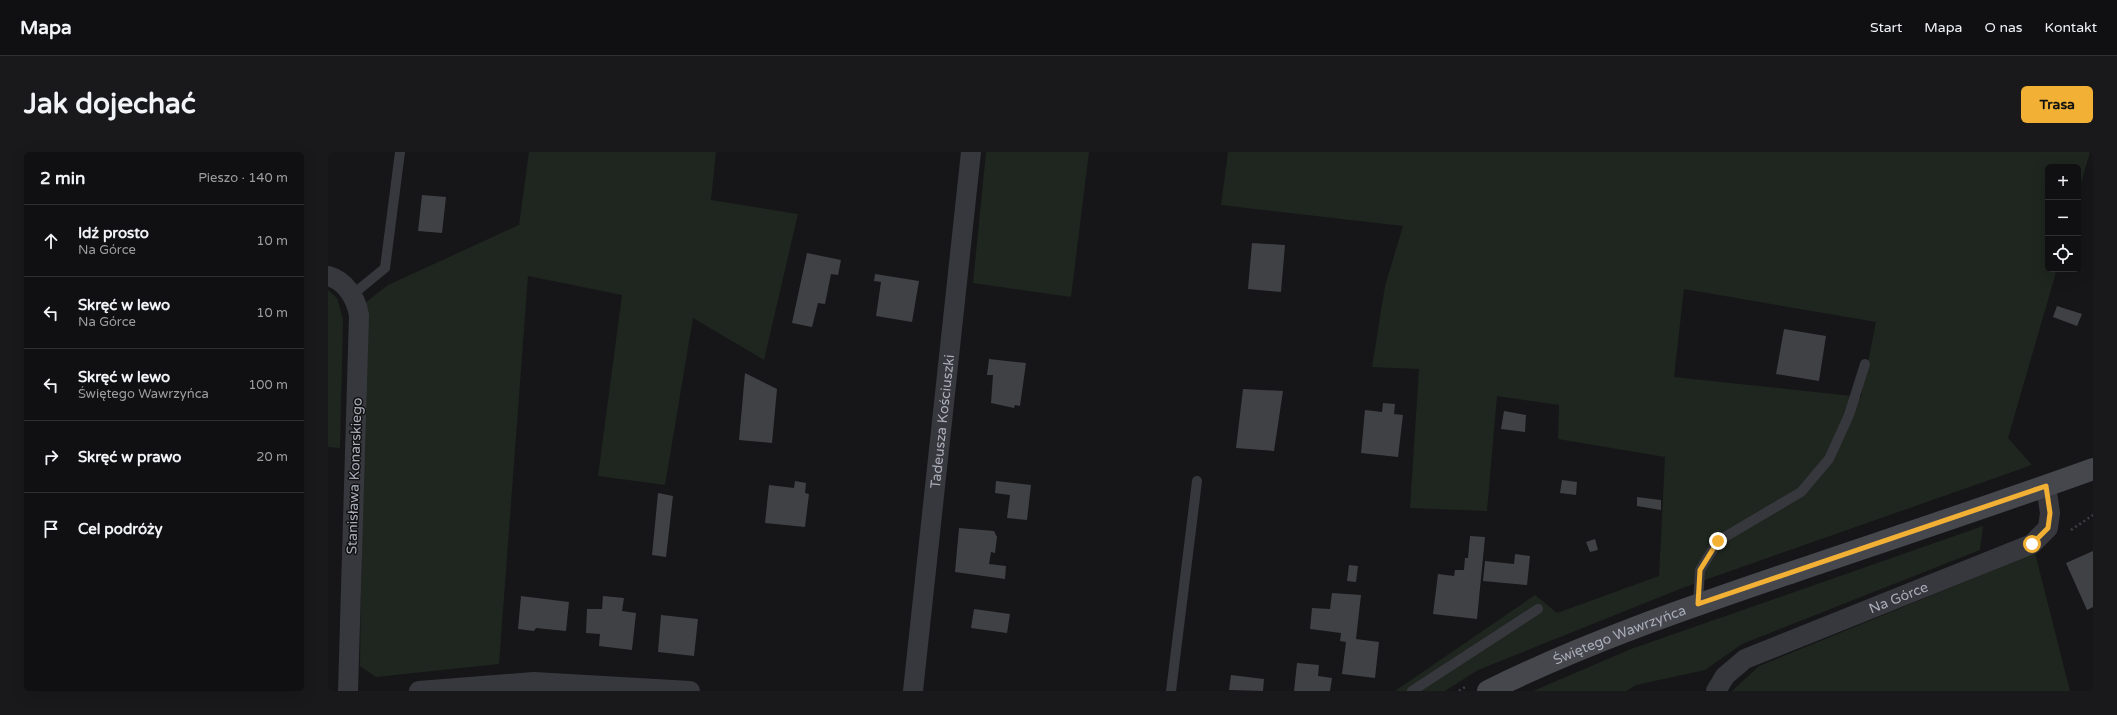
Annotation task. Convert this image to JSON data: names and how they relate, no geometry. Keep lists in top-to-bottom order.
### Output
{
  "streets": {
    "street": [
      "Tadeusza Kościuszki",
      "Stanisława Konarskiego",
      "Na Górce",
      "Świętego Wawrzyńca"
    ]
  },
  "crossings": [
    ["Na Górce", "Świętego Wawrzyńca"]
  ],
  "page": {
    "header": "Mapa",
    "nav": [
      "Start",
      "Mapa",
      "O nas",
      "Kontakt"
    ],
    "buttons": "Trasa",
    "title": "Jak dojechać",
    "heading": ["2 min", "Pieszo · 140 m"],
    "map_buttons": ["+", "−"],
    "list": [
      ["Idź prosto", "Na Górce", "10 m"],
      ["Skręć w lewo", "Na Górce", "10 m"],
      ["Skręć w lewo", "Świętego Wawrzyńca", "100 m"],
      ["Skręć w prawo", "20 m"],
      "Cel podróży"
    ]
  }
}
